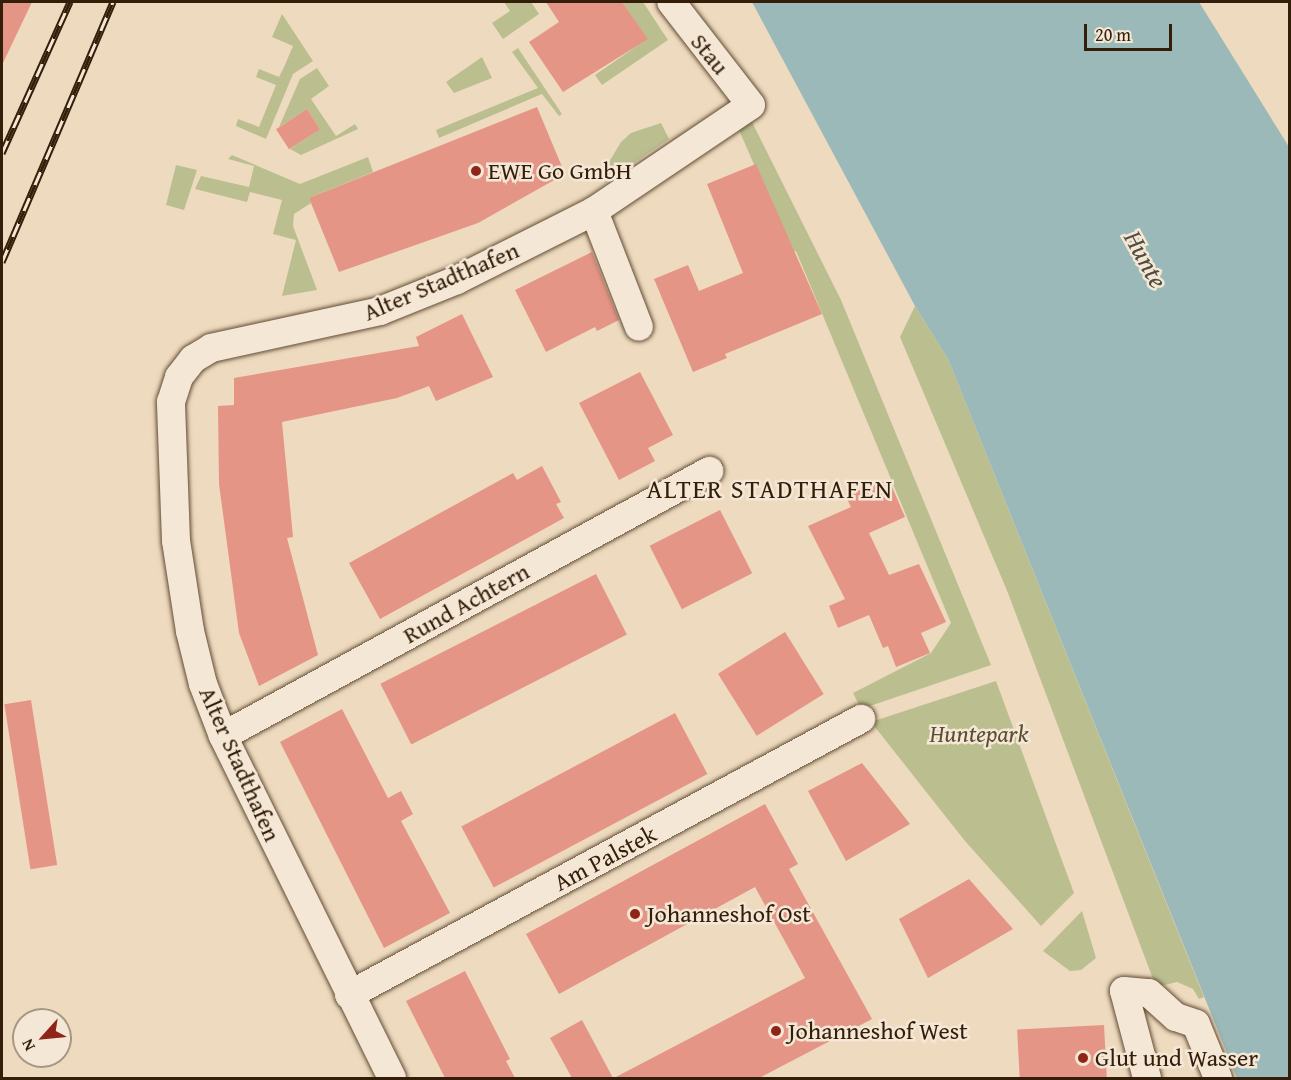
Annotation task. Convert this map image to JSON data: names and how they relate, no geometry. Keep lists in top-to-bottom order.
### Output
{
  "streets": {
    "street": [
      "Stau",
      "Alter Stadthafen",
      "Rund Achtern",
      "Am Palstek"
    ]
  },
  "crossings": [
    ["Stau", "Alter Stadthafen"],
    ["Alter Stadthafen", "Rund Achtern"],
    ["Alter Stadthafen", "Am Palstek"]
  ],
  "districts": ["ALTER STADTHAFEN"],
  "water": ["Hunte"],
  "parks": ["Huntepark"],
  "places": [
    "EWE Go GmbH",
    "Johanneshof Ost",
    "Johanneshof West",
    "Glut und Wasser"
  ],
  "scale_bar": "20 m",
  "north": "bottom left"
}
